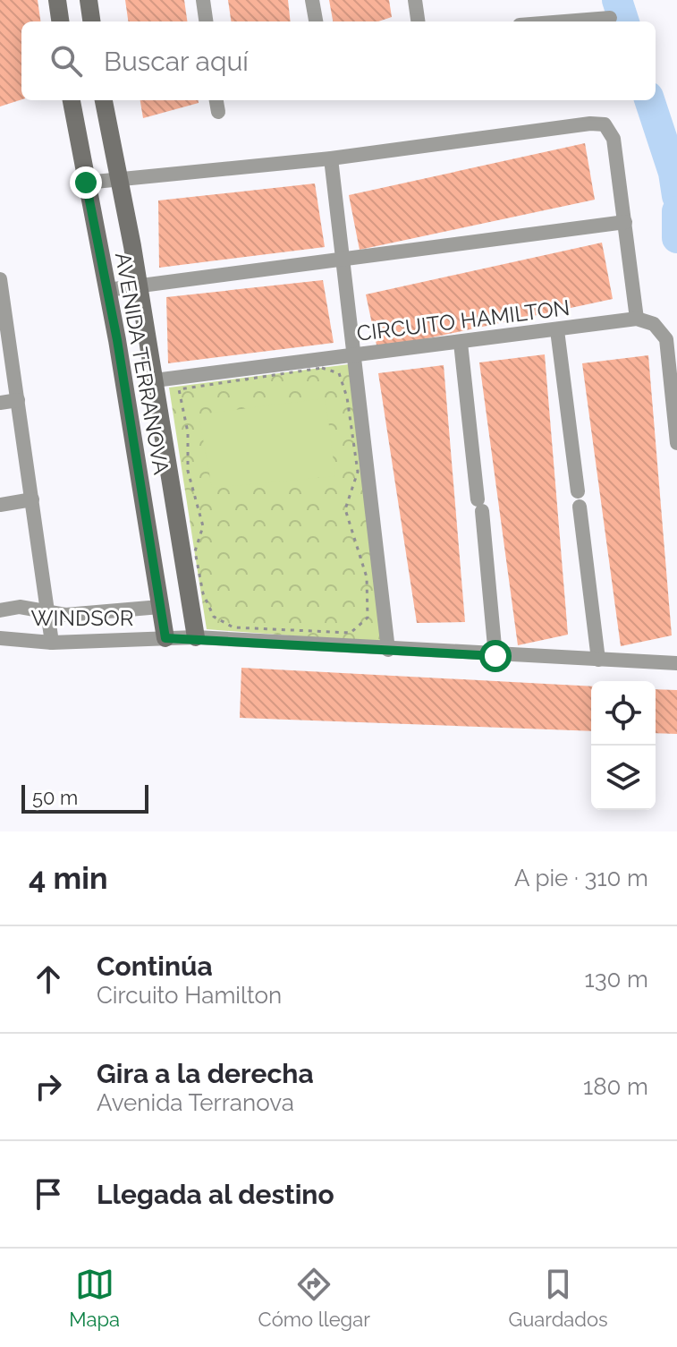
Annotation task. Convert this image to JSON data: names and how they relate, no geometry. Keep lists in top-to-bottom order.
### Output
{
  "streets": {
    "street": ["CIRCUITO HAMILTON", "AVENIDA TERRANOVA", "WINDSOR"]
  },
  "crossings": [
    ["CIRCUITO HAMILTON", "AVENIDA TERRANOVA"],
    ["AVENIDA TERRANOVA", "WINDSOR"]
  ],
  "scale_bar": "50 m",
  "page": {
    "search": "Buscar aquí",
    "scale": "50 m",
    "heading": ["4 min", "A pie · 310 m"],
    "list": [
      ["Continúa", "Circuito Hamilton", "130 m"],
      ["Gira a la derecha", "Avenida Terranova", "180 m"],
      "Llegada al destino"
    ],
    "nav": ["Mapa", "Cómo llegar", "Guardados"]
  }
}
